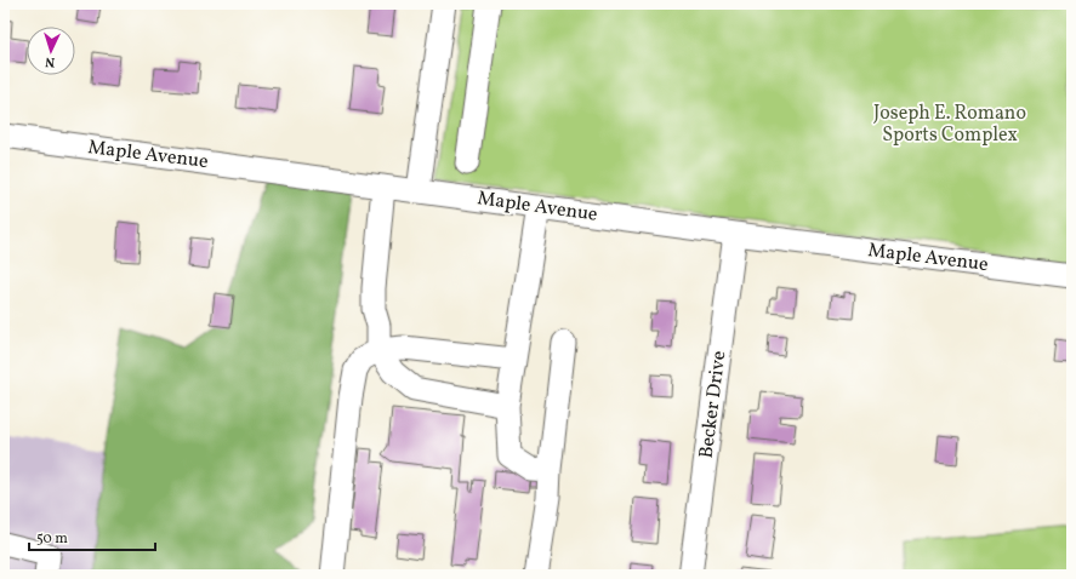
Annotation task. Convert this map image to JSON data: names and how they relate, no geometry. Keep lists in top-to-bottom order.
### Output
{
  "streets": {
    "street": ["Maple Avenue", "Becker Drive"]
  },
  "crossings": [
    ["Maple Avenue", "Becker Drive"]
  ],
  "parks": ["Joseph E. Romano Sports Complex"],
  "scale_bar": "50 m",
  "north": "bottom"
}
